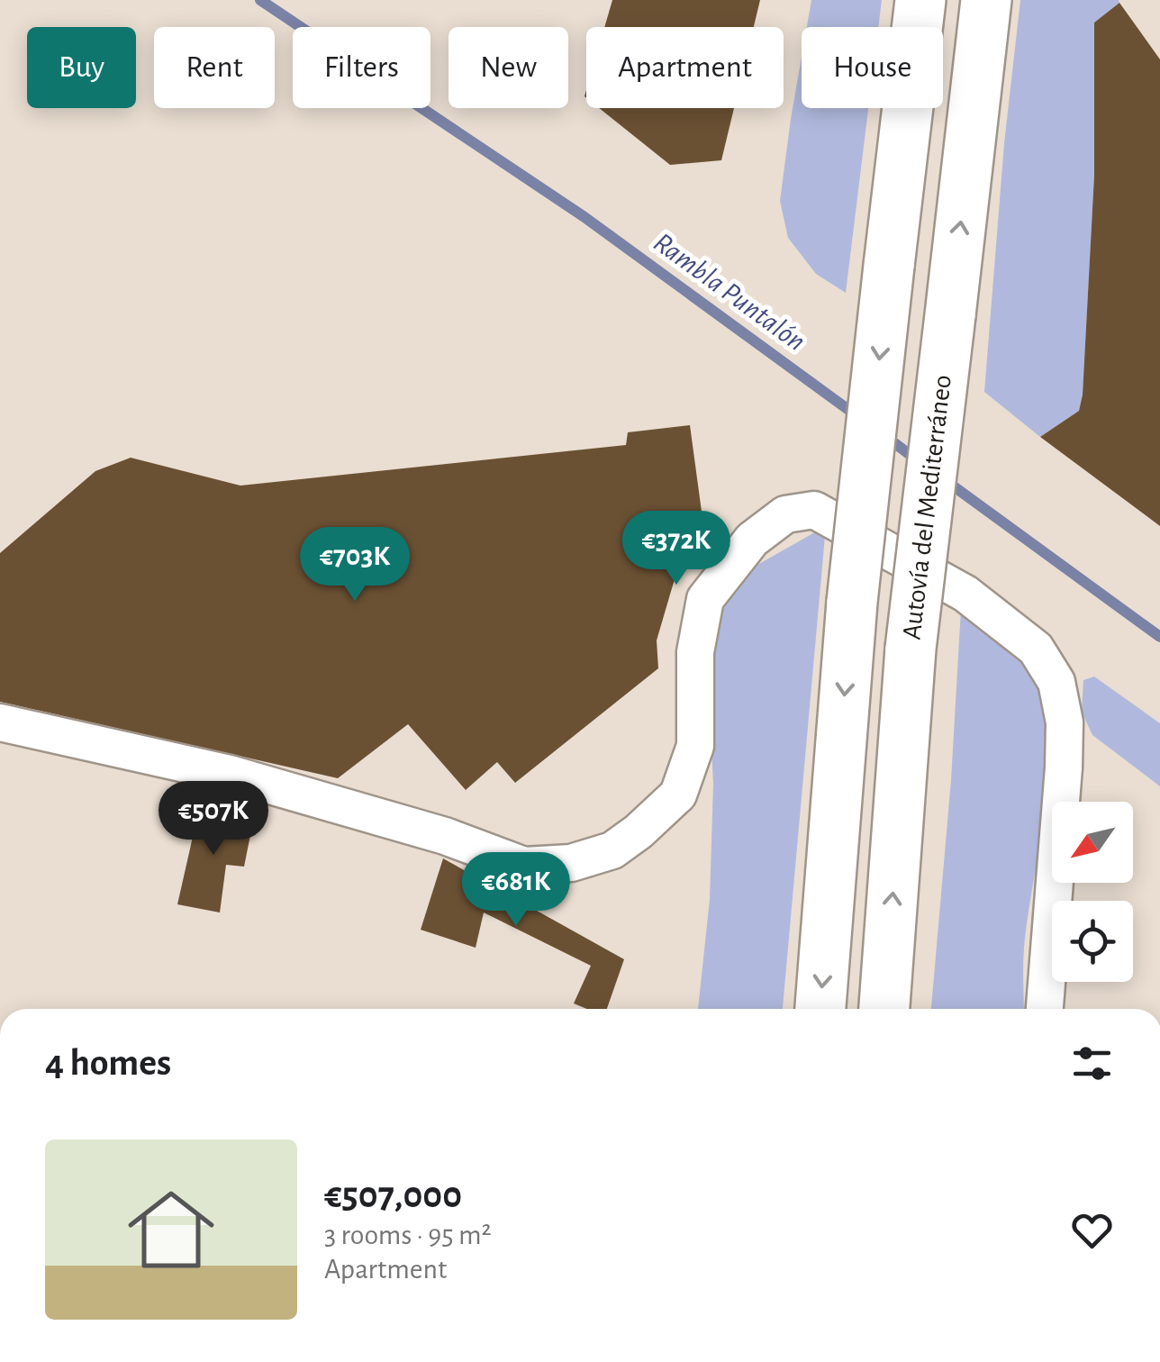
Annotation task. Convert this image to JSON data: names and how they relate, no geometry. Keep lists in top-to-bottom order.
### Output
{
  "streets": {
    "highway": ["Autovía del Mediterráneo"]
  },
  "water": ["Rambla Puntalón"],
  "north": "bottom left",
  "page": {
    "chip": [
      "Buy",
      "Rent",
      "Filters",
      "New",
      "Apartment",
      "House"
    ],
    "price": [
      "€372K",
      "€703K",
      "€507K",
      "€681K"
    ],
    "heading": "4 homes",
    "list": [
      {
        "name": "€507,000",
        "note": "3 rooms · 95 m² · Apartment"
      }
    ]
  }
}
